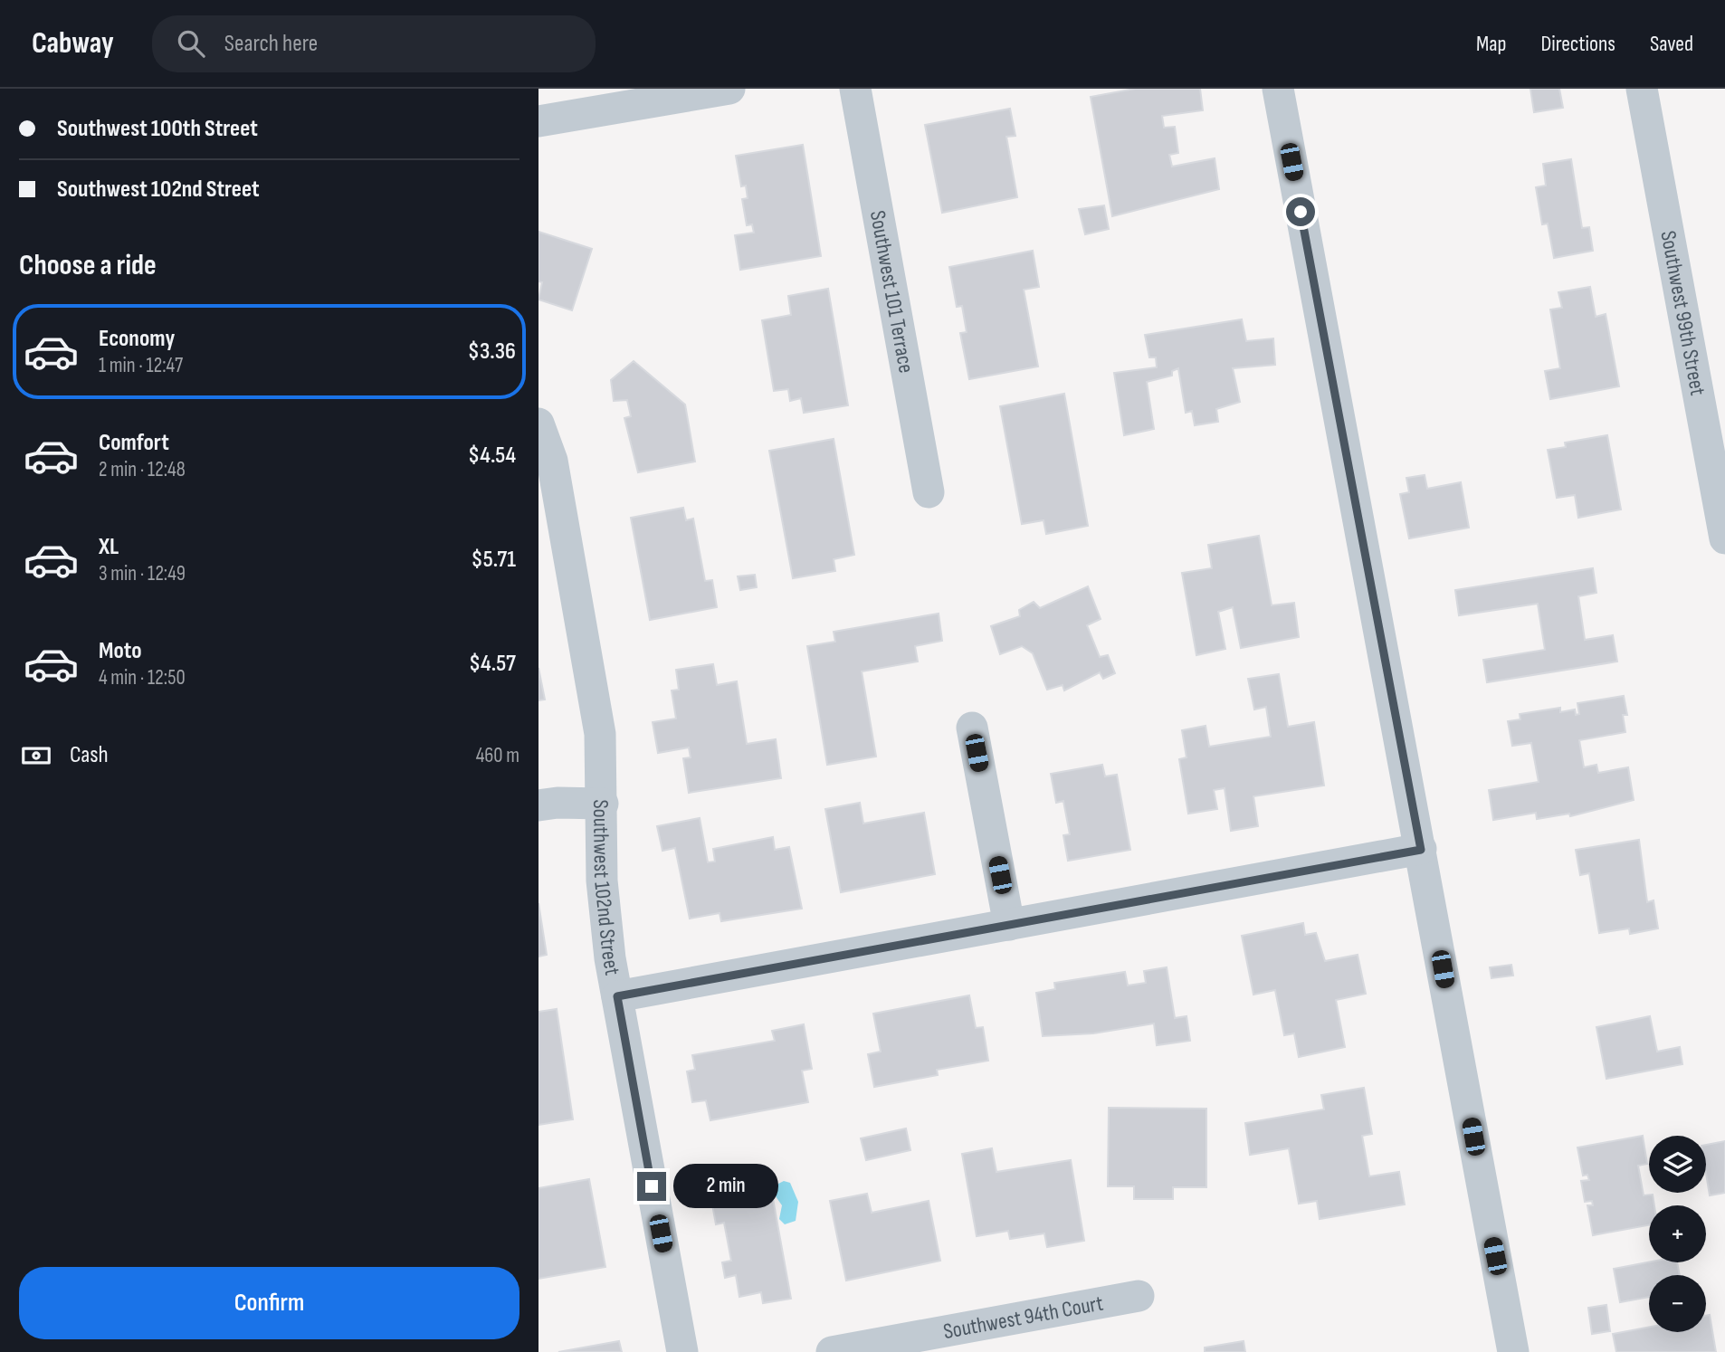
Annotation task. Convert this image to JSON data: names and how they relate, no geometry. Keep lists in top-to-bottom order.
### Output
{
  "streets": {
    "street": [
      "Southwest 101 Terrace",
      "Southwest 99th Street",
      "Southwest 102nd Street",
      "Southwest 94th Court"
    ]
  },
  "page": {
    "header": "Cabway",
    "search": "Search here",
    "nav": ["Map", "Directions", "Saved"],
    "banner": ["Southwest 100th Street", "Southwest 102nd Street"],
    "heading": "Choose a ride",
    "list": [
      {
        "name": "Economy",
        "note": "1 min · 12:47",
        "value": "$3.36"
      },
      {
        "name": "Comfort",
        "note": "2 min · 12:48",
        "value": "$4.54"
      },
      {
        "name": "XL",
        "note": "3 min · 12:49",
        "value": "$5.71"
      },
      {
        "name": "Moto",
        "note": "4 min · 12:50",
        "value": "$4.57"
      }
    ],
    "pay": ["Cash", "460 m"],
    "map_buttons": ["+", "−"],
    "bubble": "2 min",
    "buttons": "Confirm"
  }
}
